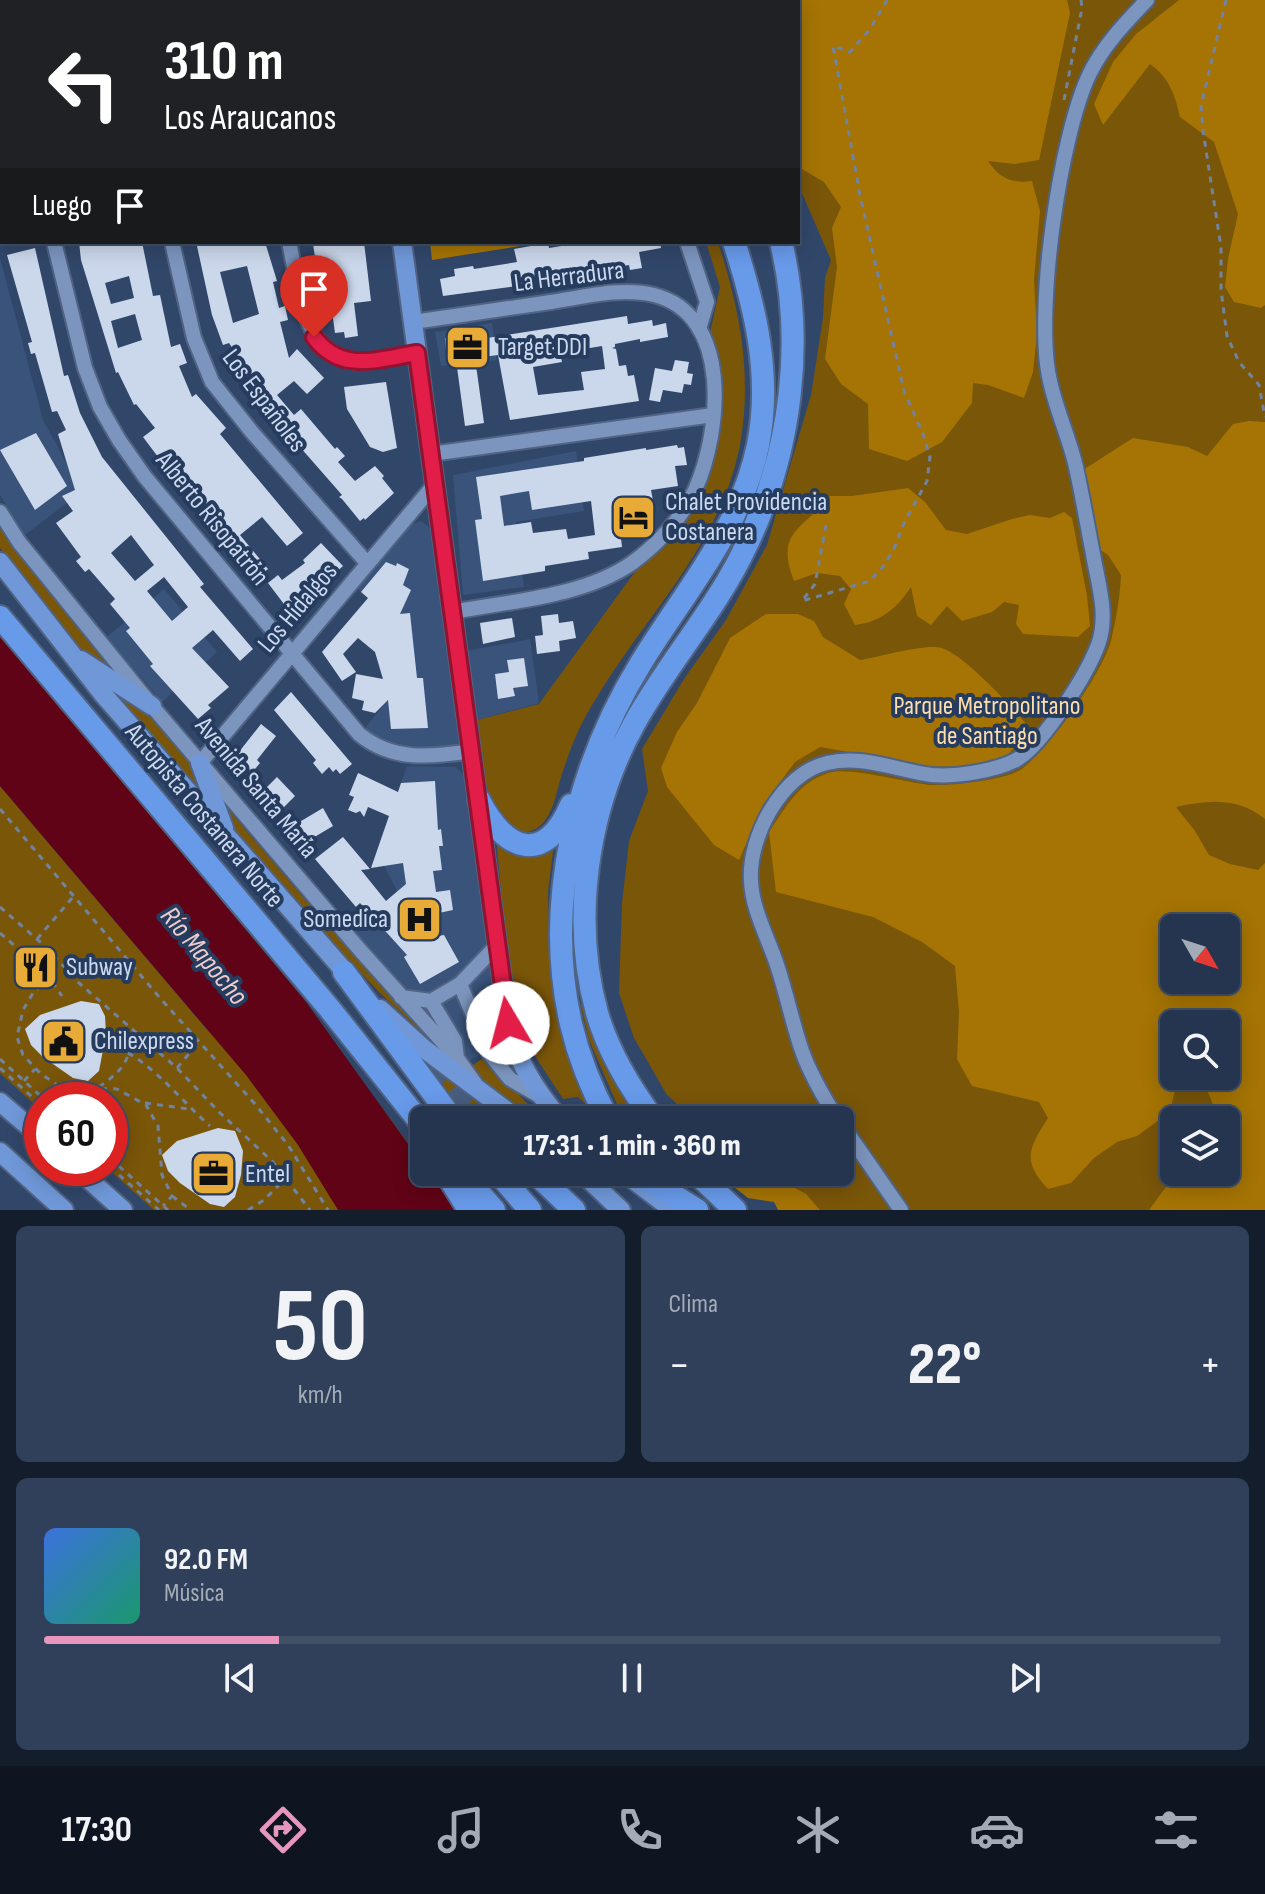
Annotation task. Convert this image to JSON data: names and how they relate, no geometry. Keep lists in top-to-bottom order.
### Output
{
  "streets": {
    "highway": ["Autopista Costanera Norte"],
    "main road": ["Avenida Santa María"],
    "street": [
      "La Herradura",
      "Los Españoles",
      "Alberto Risopatrón",
      "Los Hidalgos"
    ]
  },
  "crossings": [
    ["Los Españoles", "Los Hidalgos"],
    ["Alberto Risopatrón", "Los Hidalgos"],
    ["Los Hidalgos", "Avenida Santa María"]
  ],
  "water": ["Río Mapocho"],
  "parks": ["Parque Metropolitano de Santiago"],
  "places": {
    "office": ["Target DDI", "Entel"],
    "hotel": ["Chalet Providencia Costanera"],
    "hospital": ["Somedica"],
    "restaurant": ["Subway"],
    "public building": ["Chilexpress"]
  },
  "north": "bottom right",
  "page": {
    "turn": ["310 m", "Los Araucanos"],
    "then": "Luego",
    "limit": "60",
    "trip": "17:31 · 1 min · 360 m",
    "tile": [
      ["50", "km/h"],
      "Clima"
    ],
    "heat": ["−", "22°", "+"],
    "song": ["92.0 FM", "Música"],
    "tabs": "17:30"
  }
}
